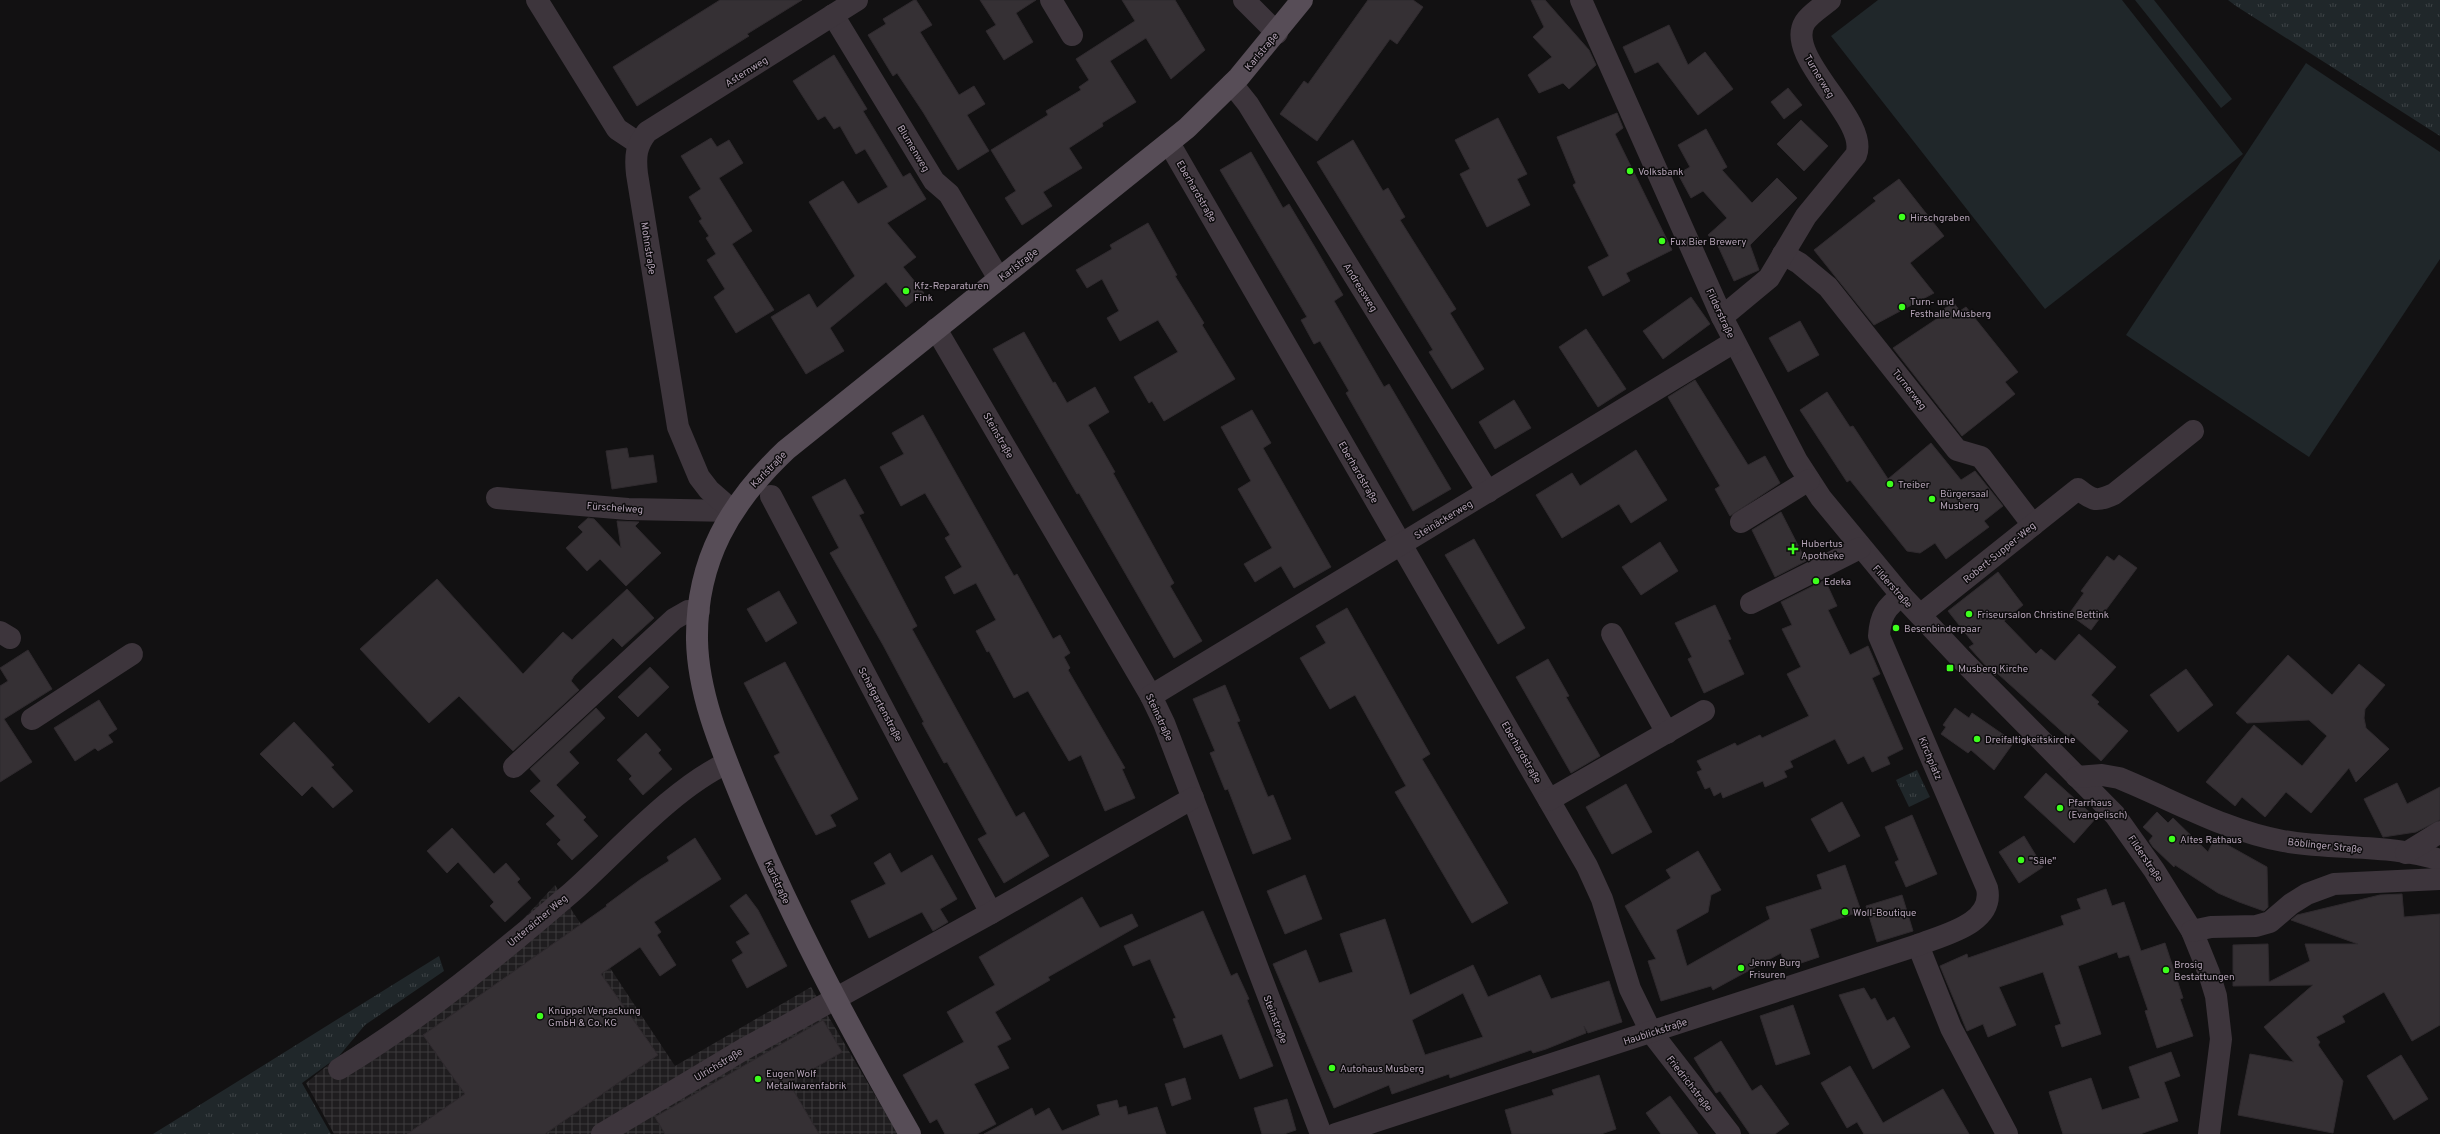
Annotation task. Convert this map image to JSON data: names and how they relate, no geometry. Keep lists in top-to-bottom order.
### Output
{
  "streets": {
    "main road": ["Karlstraße"],
    "street": [
      "Asternweg",
      "Turnerweg",
      "Blumenweg",
      "Eberhardstraße",
      "Mohnstraße",
      "Andreasweg",
      "Filderstraße",
      "Steinstraße",
      "Fürschelweg",
      "Steinäckerweg",
      "Robert-Supper-Weg",
      "Schafgartenstraße",
      "Kirchplatz",
      "Böblinger Straße",
      "Unteraicher Weg",
      "Haublickstraße",
      "Ulrichstraße",
      "Friedrichstraße"
    ]
  },
  "crossings": [
    ["Karlstraße", "Blumenweg"],
    ["Karlstraße", "Eberhardstraße"],
    ["Karlstraße", "Mohnstraße"],
    ["Karlstraße", "Andreasweg"],
    ["Karlstraße", "Steinstraße"],
    ["Karlstraße", "Fürschelweg"],
    ["Karlstraße", "Unteraicher Weg"],
    ["Karlstraße", "Ulrichstraße"],
    ["Asternweg", "Blumenweg"],
    ["Asternweg", "Mohnstraße"],
    ["Turnerweg", "Filderstraße"],
    ["Turnerweg", "Robert-Supper-Weg"],
    ["Eberhardstraße", "Steinäckerweg"],
    ["Eberhardstraße", "Haublickstraße"],
    ["Eberhardstraße", "Friedrichstraße"],
    ["Mohnstraße", "Fürschelweg"],
    ["Andreasweg", "Steinäckerweg"],
    ["Filderstraße", "Steinäckerweg"],
    ["Filderstraße", "Robert-Supper-Weg"],
    ["Filderstraße", "Kirchplatz"],
    ["Filderstraße", "Böblinger Straße"],
    ["Steinstraße", "Steinäckerweg"],
    ["Kirchplatz", "Haublickstraße"],
    ["Haublickstraße", "Friedrichstraße"]
  ],
  "places": {
    "other": [
      "Volksbank",
      "Hirschgraben",
      "Fux Bier Brewery",
      "Kfz-Reparaturen Fink",
      "Turn- und Festhalle Musberg",
      "Treiber",
      "Bürgersaal Musberg",
      "Edeka",
      "Friseursalon Christine Bettink",
      "Besenbinderpaar",
      "Dreifaltigkeitskirche",
      "Pfarrhaus (Evangelisch)",
      "Altes Rathaus",
      "\"Säle\"",
      "Woll-Boutique",
      "Jenny Burg Frisuren",
      "Brosig Bestattungen",
      "Knüppel Verpackung GmbH & Co. KG",
      "Autohaus Musberg",
      "Eugen Wolf Metallwarenfabrik"
    ],
    "health": ["Hubertus Apotheke"],
    "transit": ["Musberg Kirche"]
  }
}
